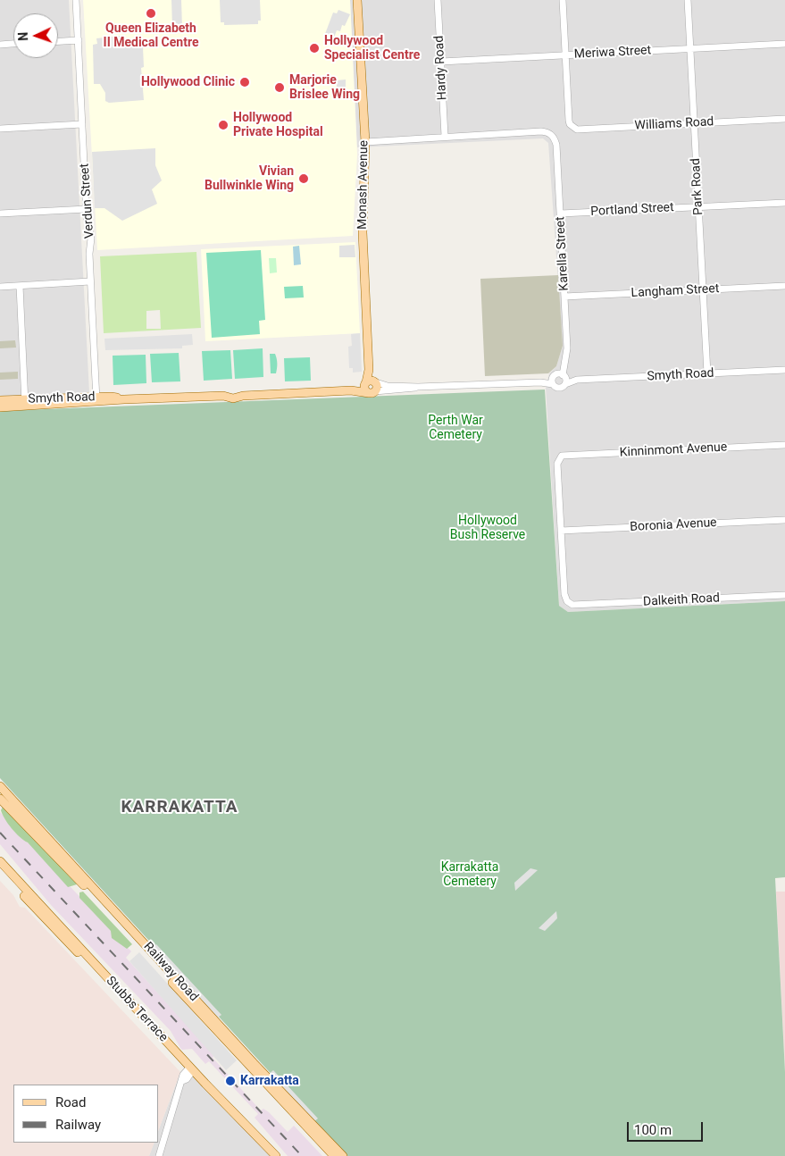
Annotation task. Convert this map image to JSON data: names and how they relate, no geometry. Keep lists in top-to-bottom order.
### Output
{
  "streets": {
    "main road": [
      "Monash Avenue",
      "Smyth Road",
      "Railway Road",
      "Stubbs Terrace"
    ],
    "street": [
      "Meriwa Street",
      "Hardy Road",
      "Williams Road",
      "Park Road",
      "Verdun Street",
      "Portland Street",
      "Karella Street",
      "Langham Street",
      "Kinninmont Avenue",
      "Boronia Avenue",
      "Dalkeith Road"
    ]
  },
  "crossings": [
    ["Meriwa Street", "Hardy Road"],
    ["Meriwa Street", "Williams Road"],
    ["Meriwa Street", "Park Road"],
    ["Hardy Road", "Karella Street"],
    ["Williams Road", "Park Road"],
    ["Monash Avenue", "Smyth Road"],
    ["Park Road", "Portland Street"],
    ["Park Road", "Langham Street"],
    ["Park Road", "Smyth Road"],
    ["Verdun Street", "Smyth Road"],
    ["Portland Street", "Karella Street"],
    ["Karella Street", "Langham Street"],
    ["Karella Street", "Smyth Road"],
    ["Kinninmont Avenue", "Boronia Avenue"],
    ["Kinninmont Avenue", "Dalkeith Road"],
    ["Boronia Avenue", "Dalkeith Road"]
  ],
  "districts": ["KARRAKATTA"],
  "parks": ["Perth War Cemetery", "Hollywood Bush Reserve", "Karrakatta Cemetery"],
  "places": [
    "Queen Elizabeth II Medical Centre",
    "Hollywood Specialist Centre",
    "Hollywood Clinic",
    "Marjorie Brislee Wing",
    "Hollywood Private Hospital",
    "Vivian Bullwinkle Wing",
    "Karrakatta"
  ],
  "legend": ["Road", "Railway"],
  "scale_bar": "100 m",
  "north": "left"
}
